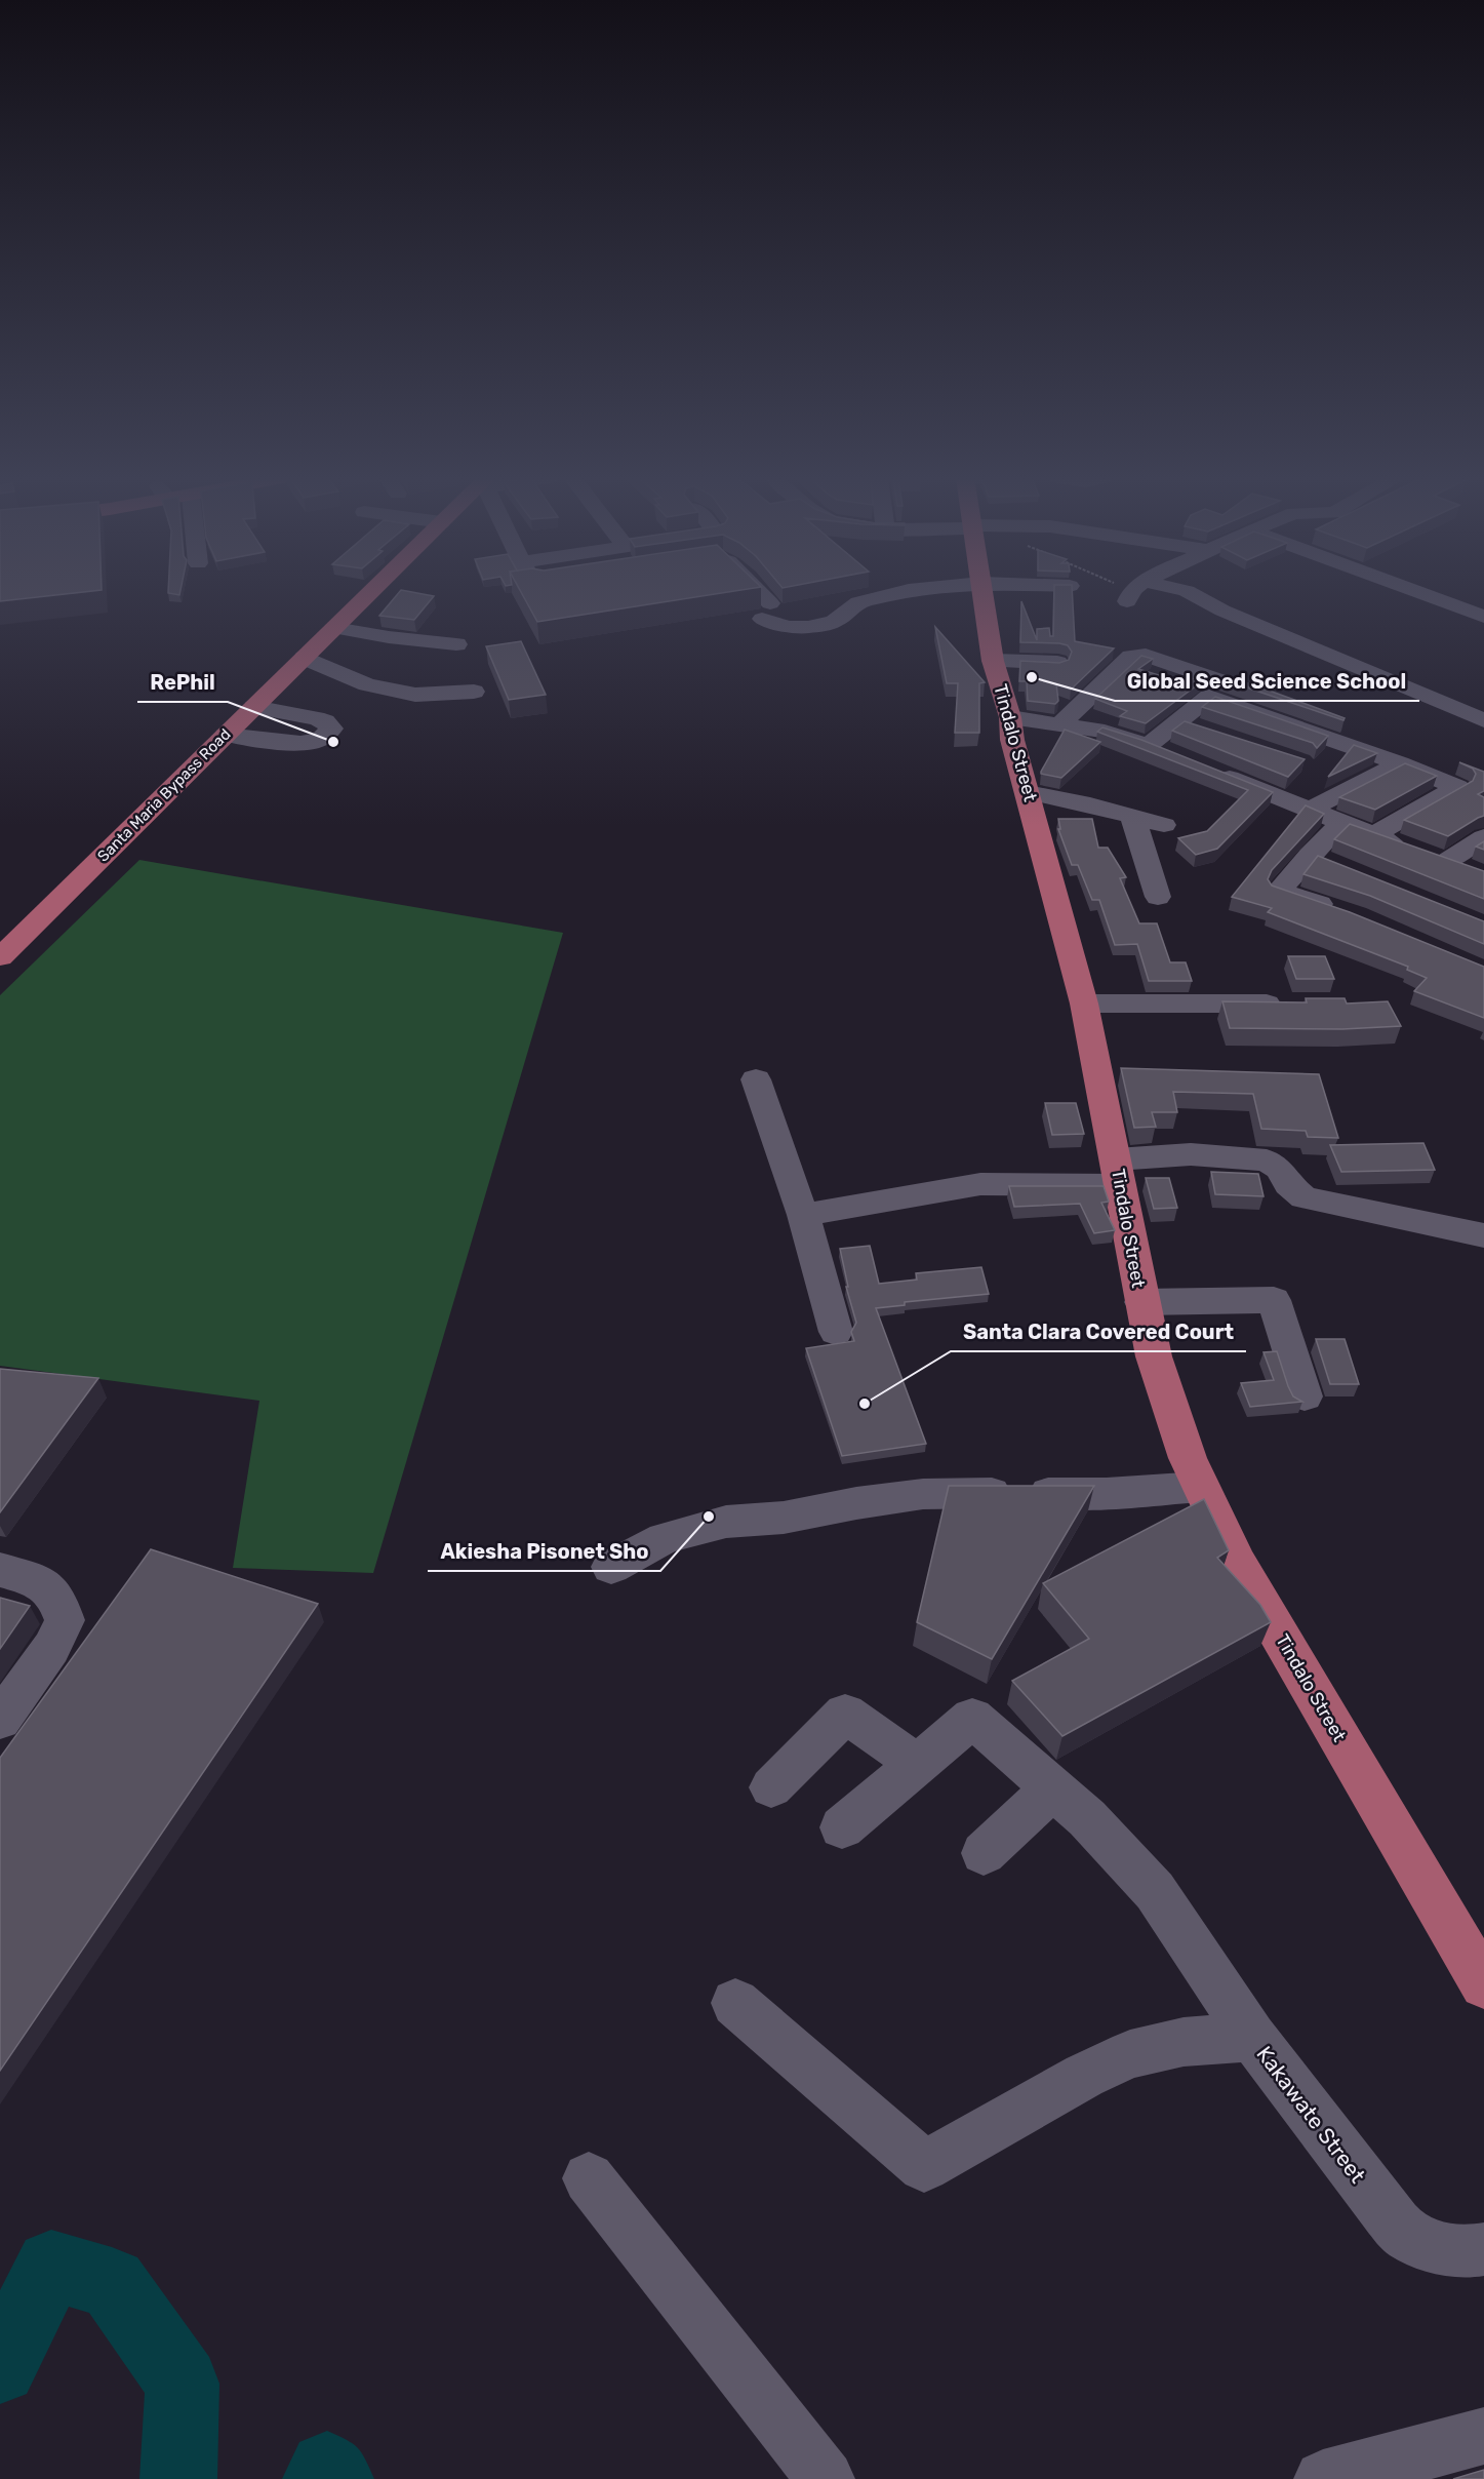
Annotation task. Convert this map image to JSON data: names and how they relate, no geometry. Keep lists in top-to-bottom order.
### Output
{
  "streets": {
    "main road": ["Tindalo Street", "Santa Maria Bypass Road"],
    "street": ["Kakawate Street"]
  },
  "places": [
    "Global Seed Science School",
    "RePhil",
    "Santa Clara Covered Court",
    "Akiesha Pisonet Sho"
  ]
}
